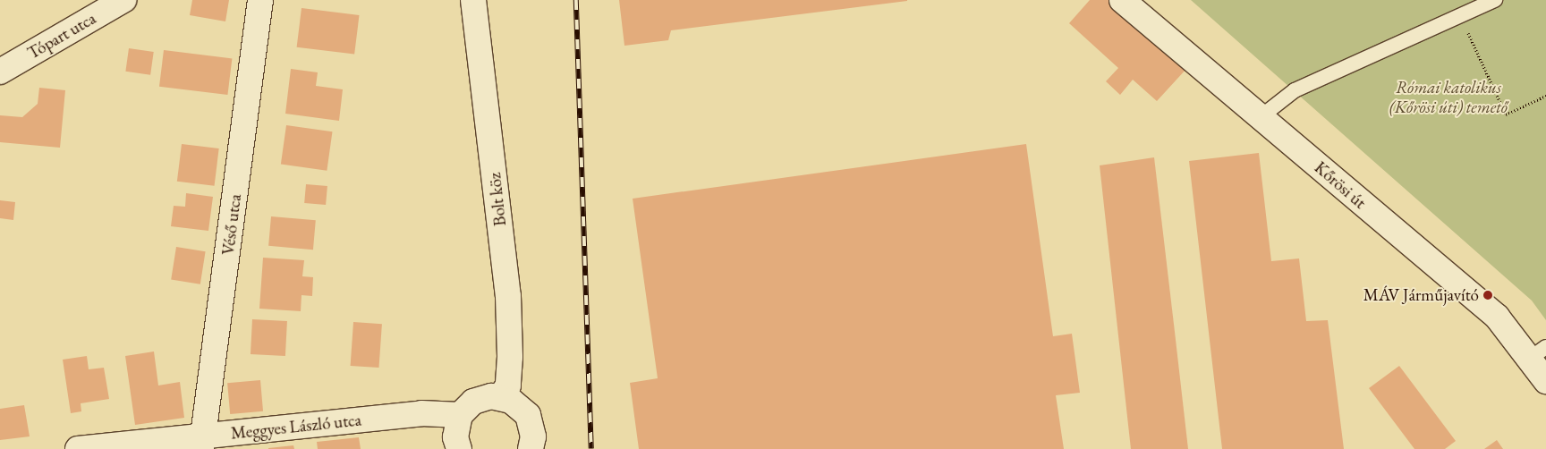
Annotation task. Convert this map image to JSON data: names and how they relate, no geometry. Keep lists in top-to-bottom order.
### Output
{
  "streets": {
    "street": [
      "Tópart utca",
      "Kőrösi út",
      "Bolt köz",
      "Véső utca",
      "Meggyes László utca"
    ]
  },
  "crossings": [
    ["Véső utca", "Meggyes László utca"]
  ],
  "parks": ["Római katolikus (Kőrösi úti) temető"],
  "places": ["MÁV Járműjavító"]
}
